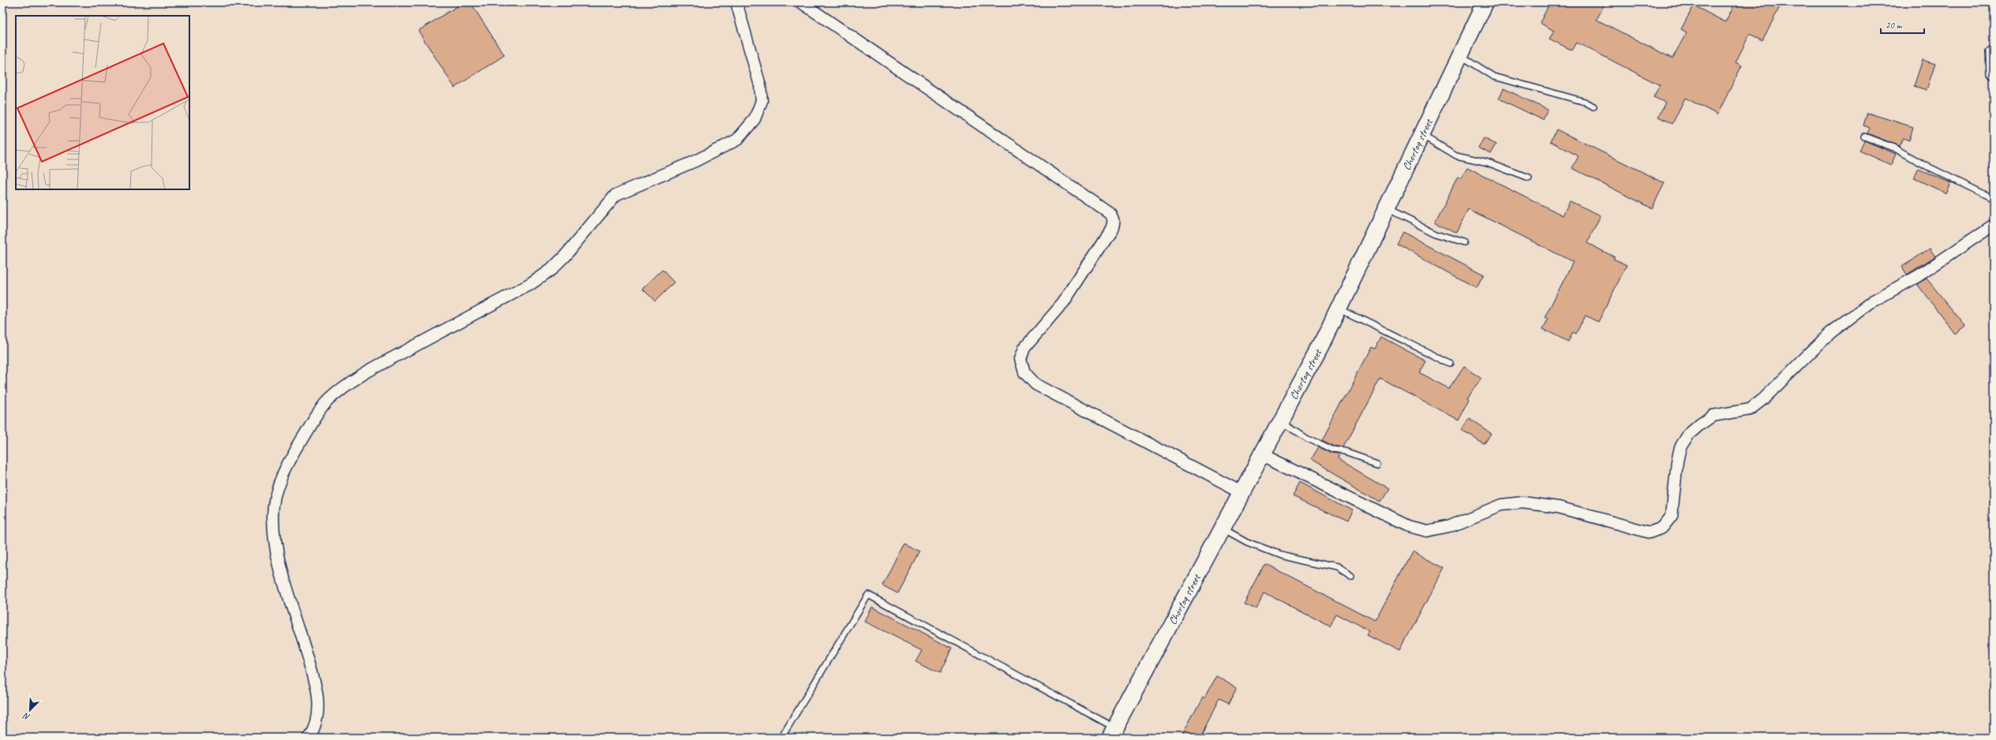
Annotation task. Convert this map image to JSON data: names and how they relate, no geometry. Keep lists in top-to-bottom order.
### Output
{
  "streets": {
    "main road": ["Chortoq street"]
  },
  "scale_bar": "20 m",
  "north": "bottom left"
}
